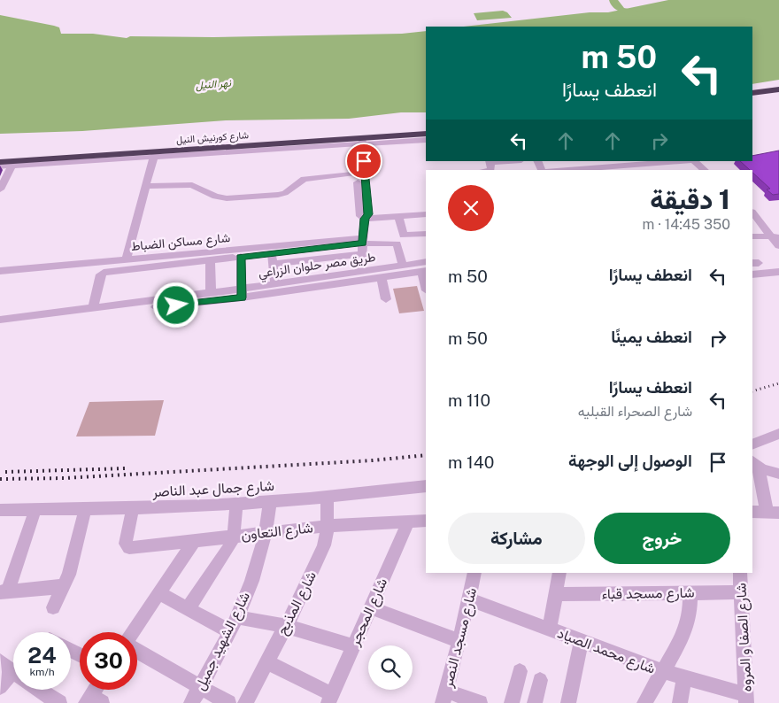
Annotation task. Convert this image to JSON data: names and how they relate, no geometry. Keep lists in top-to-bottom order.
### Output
{
  "streets": {
    "highway": ["شارع كورنيش النيل"],
    "street": [
      "شارع مساكن الضباط",
      "طريق مصر حلوان الزراعي",
      "شارع جمال عبد الناصر",
      "شارع التعاون",
      "شارع مسجد قباء",
      "شارع المذبح",
      "شارع المحجر",
      "شارع مسجد النصر",
      "شارع الصفا و المروه",
      "شارع الشهيد جميل",
      "شارع محمد الصياد"
    ]
  },
  "crossings": [
    ["شارع جمال عبد الناصر", "شارع التعاون"],
    ["شارع جمال عبد الناصر", "شارع المذبح"],
    ["شارع جمال عبد الناصر", "شارع الشهيد جميل"],
    ["شارع التعاون", "شارع المذبح"],
    ["شارع التعاون", "شارع المحجر"],
    ["شارع التعاون", "شارع الشهيد جميل"],
    ["شارع مسجد قباء", "شارع الصفا و المروه"],
    ["شارع مسجد النصر", "شارع محمد الصياد"],
    ["شارع الصفا و المروه", "شارع محمد الصياد"]
  ],
  "water": ["نهر النيل"],
  "page": {
    "turn": ["50 m", "انعطف يسارًا"],
    "heading": ["1 دقيقة", "350 m · 14:45"],
    "list": [
      {
        "name": "انعطف يسارًا",
        "value": "50 m"
      },
      {
        "name": "انعطف يمينًا",
        "value": "50 m"
      },
      {
        "name": "انعطف يسارًا",
        "note": "شارع الصحراء القبليه",
        "value": "110 m"
      },
      {
        "name": "الوصول إلى الوجهة",
        "value": "140 m"
      }
    ],
    "buttons": ["خروج", "مشاركة"],
    "speed": "24 km/h",
    "limit": "30"
  }
}
